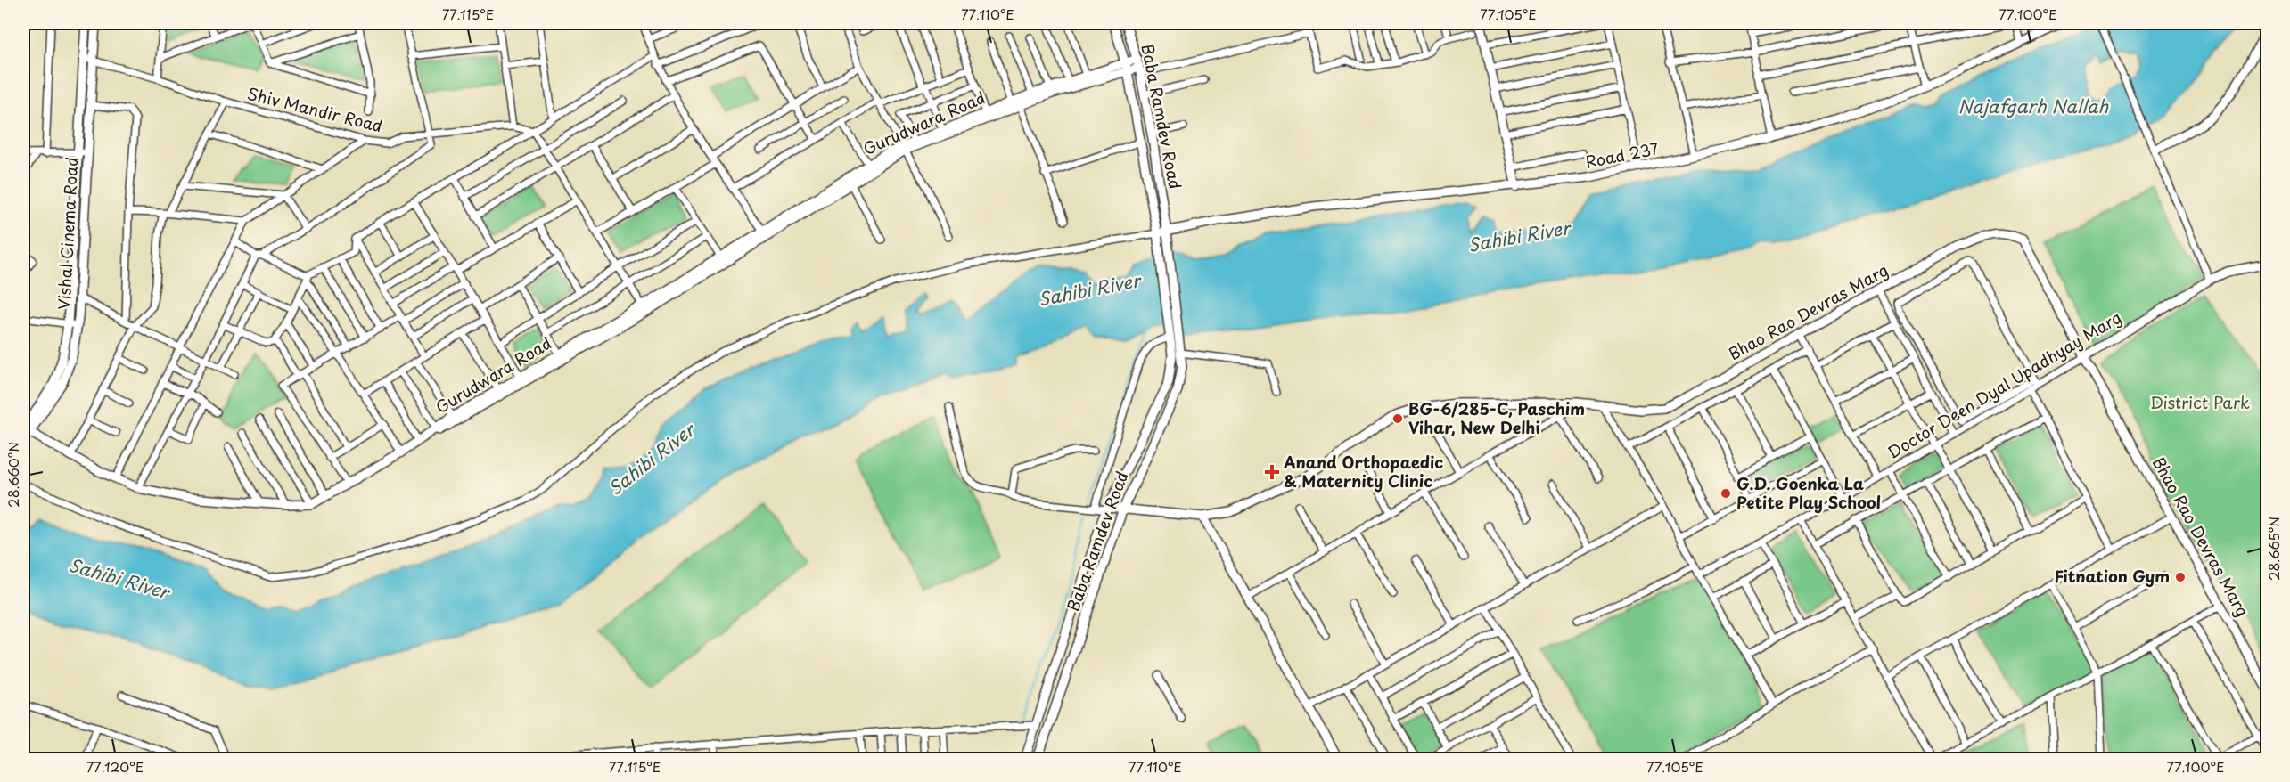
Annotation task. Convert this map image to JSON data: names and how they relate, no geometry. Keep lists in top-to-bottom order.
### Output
{
  "streets": {
    "street": [
      "Shiv Mandir Road",
      "Baba Ramdev Road",
      "Gurudwara Road",
      "Road 237",
      "Vishal Cinema Road",
      "Bhao Rao Devras Marg",
      "Doctor Deen Dyal Upadhyay Marg"
    ]
  },
  "crossings": [
    ["Shiv Mandir Road", "Vishal Cinema Road"],
    ["Baba Ramdev Road", "Gurudwara Road"],
    ["Baba Ramdev Road", "Road 237"],
    ["Baba Ramdev Road", "Bhao Rao Devras Marg"],
    ["Bhao Rao Devras Marg", "Doctor Deen Dyal Upadhyay Marg"]
  ],
  "water": ["Najafgarh Nallah", "Sahibi River"],
  "parks": ["District Park"],
  "places": {
    "other": ["BG-6/285-C, Paschim Vihar, New Delhi", "G.D. Goenka La Petite Play School", "Fitnation Gym"],
    "health": ["Anand Orthopaedic & Maternity Clinic"]
  },
  "coordinates": [
    "77.115°E",
    "77.110°E",
    "77.105°E",
    "77.100°E",
    "28.660°N",
    "28.665°N",
    "77.120°E"
  ]
}
